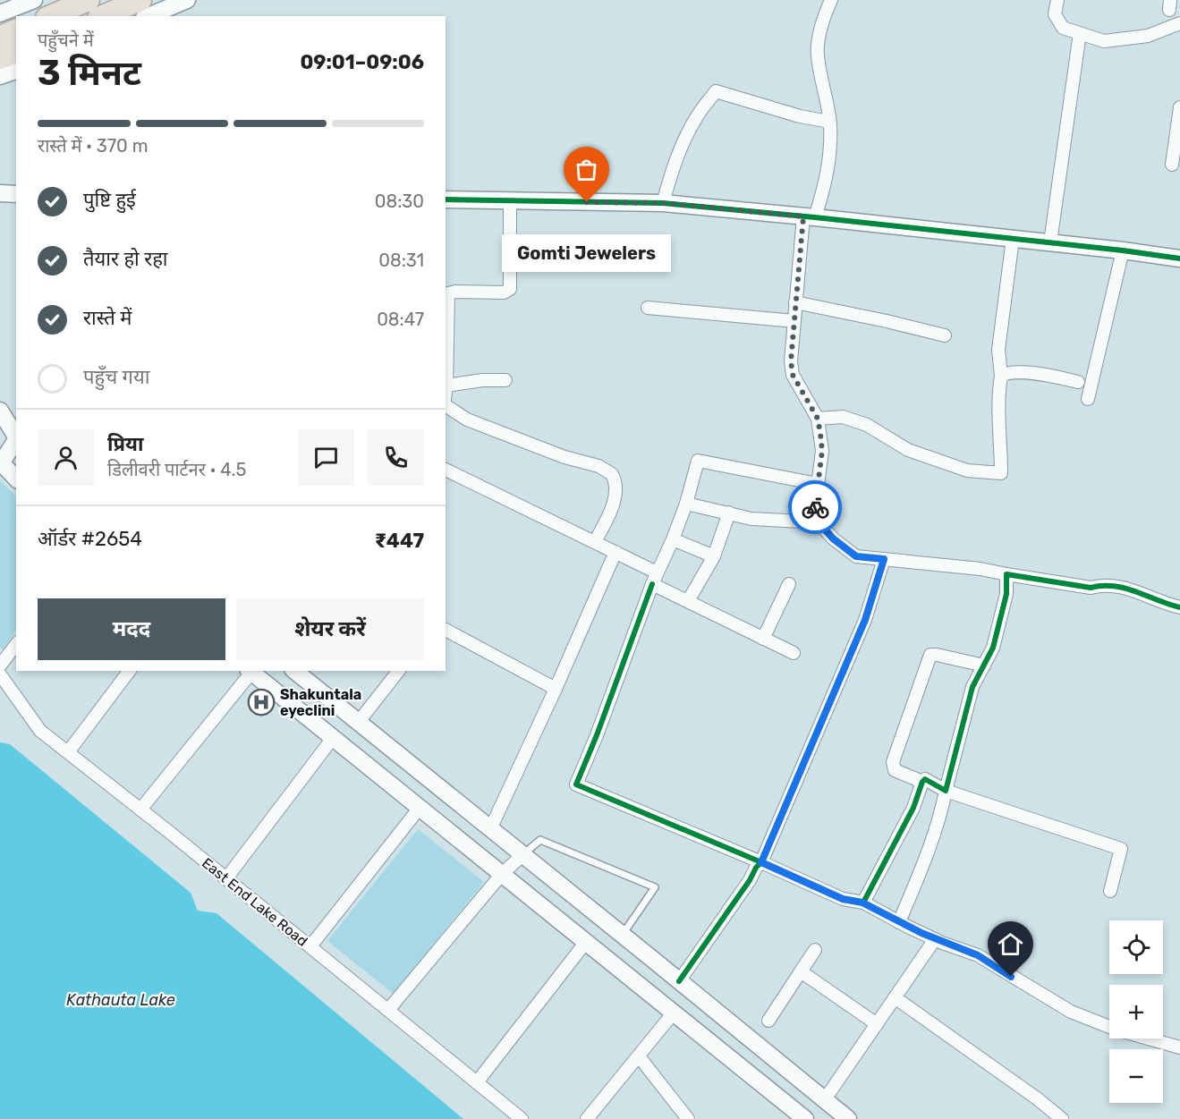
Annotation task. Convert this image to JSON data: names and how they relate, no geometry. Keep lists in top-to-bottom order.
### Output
{
  "streets": {
    "street": ["East End Lake Road"]
  },
  "water": ["Kathauta Lake"],
  "places": {
    "other": ["Gomti Jewelers"],
    "hospital": ["Shakuntala eyeclini"]
  },
  "page": {
    "heading": ["3 मिनट", "पहुँचने में", "09:01–09:06"],
    "panel": [
      "प्रिया",
      "डिलीवरी पार्टनर · 4.5",
      "ऑर्डर #2654",
      "₹447"
    ],
    "bar": "रास्ते में · 370 m",
    "list": [
      ["पुष्टि हुई", "08:30"],
      ["तैयार हो रहा", "08:31"],
      ["रास्ते में", "08:47"],
      "पहुँच गया"
    ],
    "bubble": "Gomti Jewelers",
    "buttons": ["मदद", "शेयर करें"],
    "map_buttons": ["+", "−"]
  }
}
